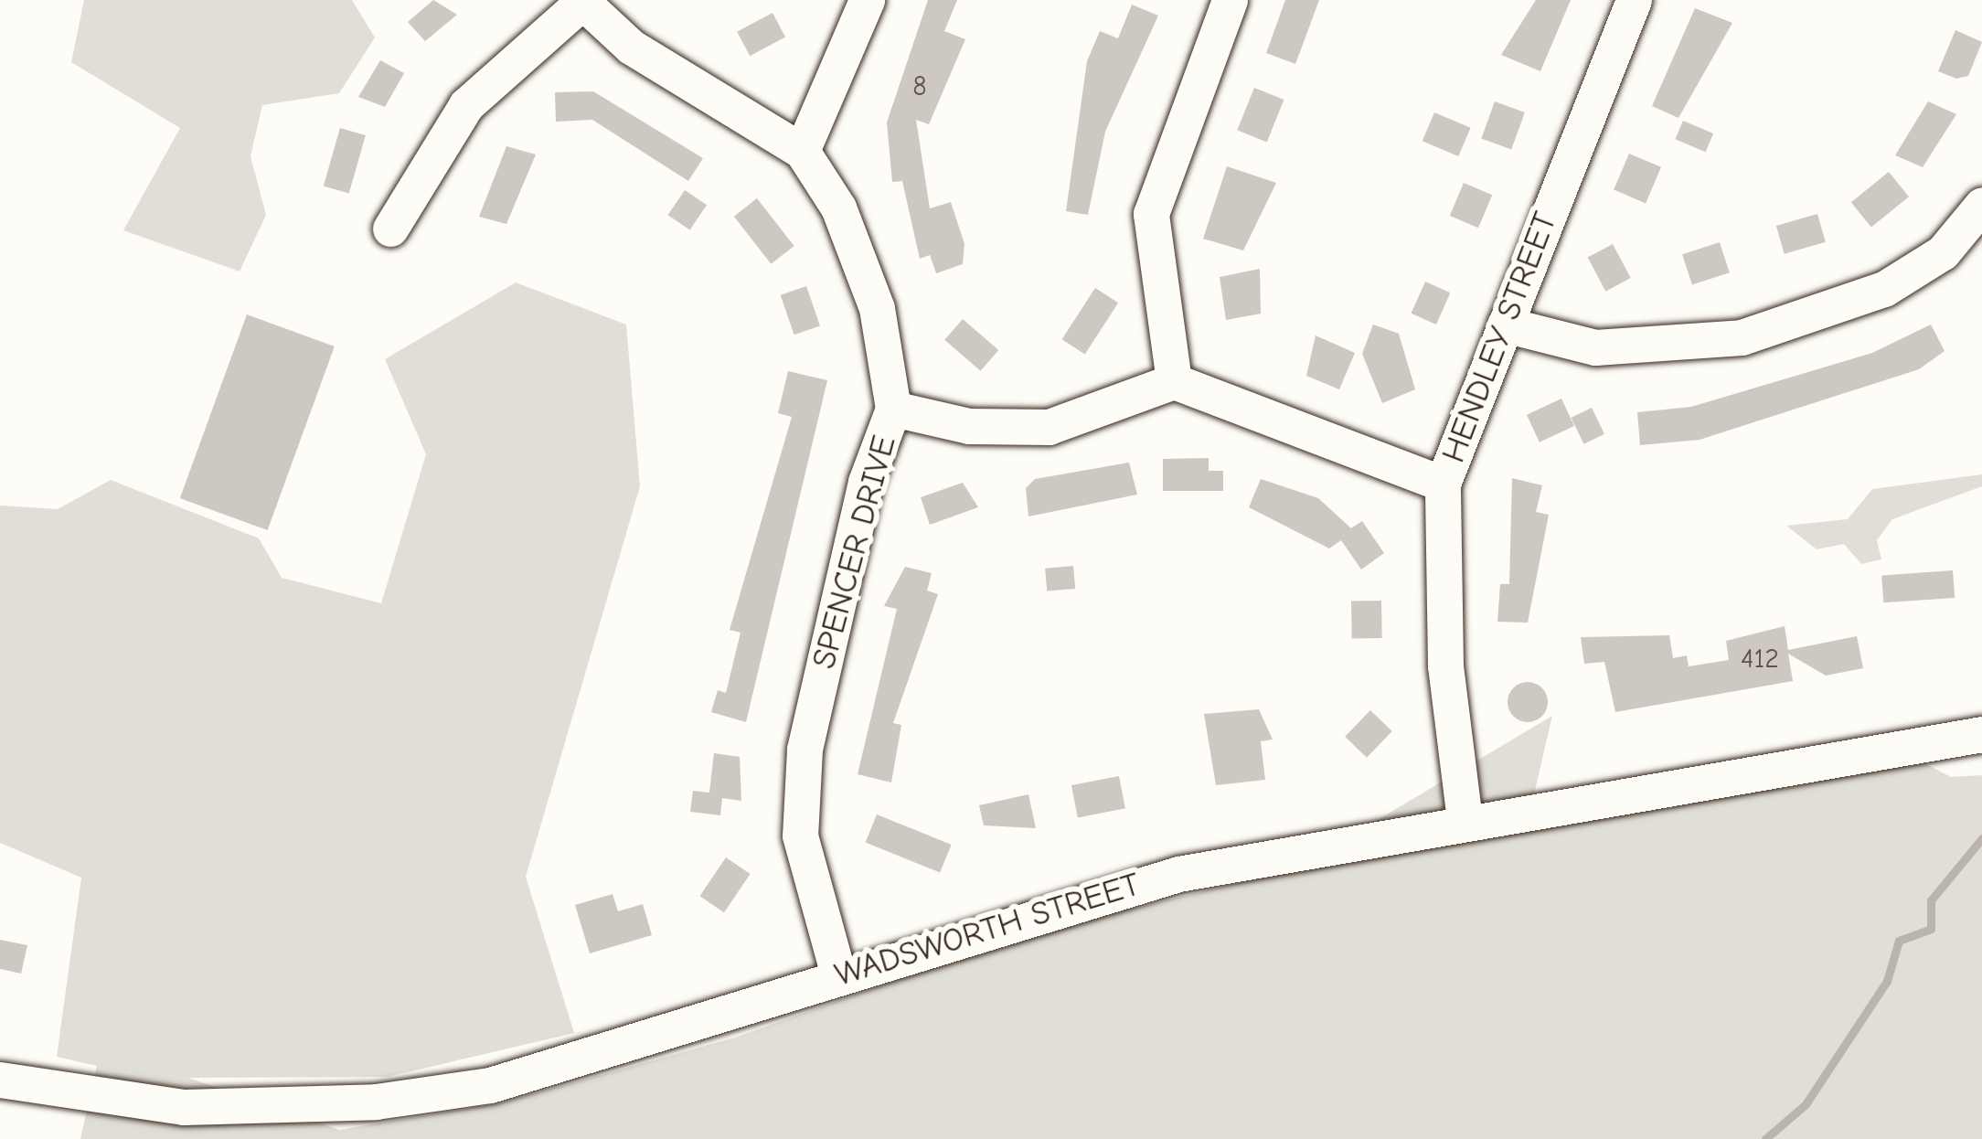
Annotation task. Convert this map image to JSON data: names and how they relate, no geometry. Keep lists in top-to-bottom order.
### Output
{
  "streets": {
    "street": ["HENDLEY STREET", "SPENCER DRIVE", "WADSWORTH STREET"]
  },
  "crossings": [
    ["HENDLEY STREET", "WADSWORTH STREET"],
    ["SPENCER DRIVE", "WADSWORTH STREET"]
  ],
  "house_numbers": ["8", "412"]
}
